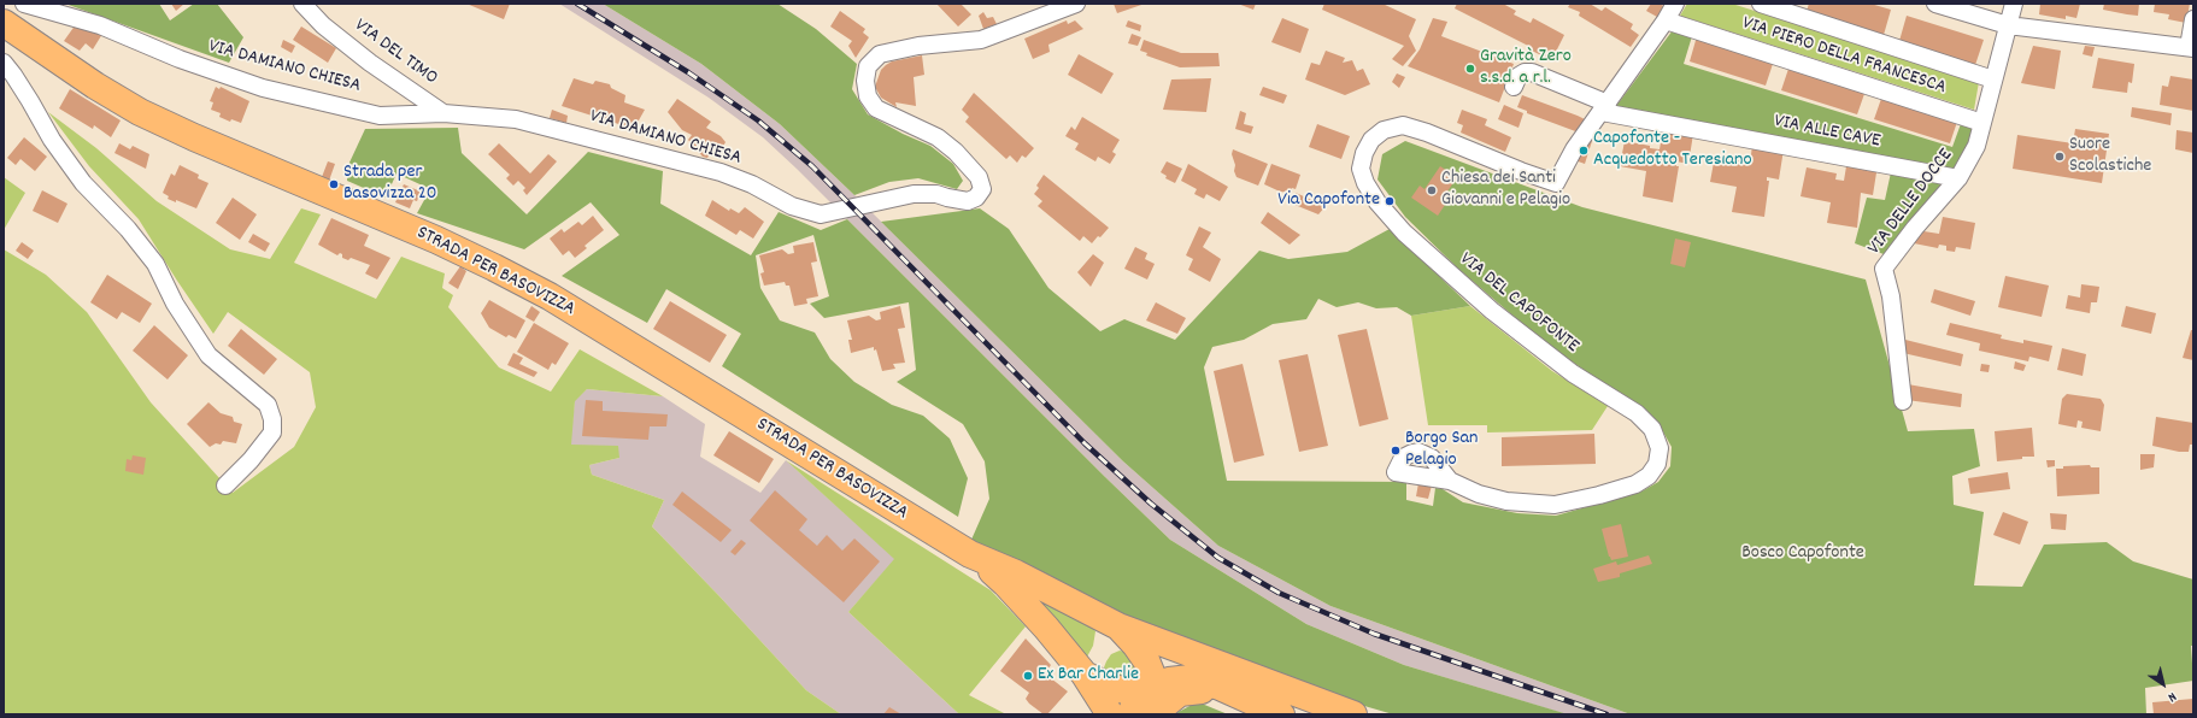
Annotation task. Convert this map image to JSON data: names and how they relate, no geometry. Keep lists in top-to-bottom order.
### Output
{
  "streets": {
    "main road": ["STRADA PER BASOVIZZA"],
    "street": [
      "VIA DEL TIMO",
      "VIA PIERO DELLA FRANCESCA",
      "VIA DAMIANO CHIESA",
      "VIA ALLE CAVE",
      "VIA DELLE DOCCE",
      "VIA DEL CAPOFONTE"
    ]
  },
  "crossings": [
    ["VIA DEL TIMO", "VIA DAMIANO CHIESA"],
    ["VIA PIERO DELLA FRANCESCA", "VIA DELLE DOCCE"],
    ["VIA ALLE CAVE", "VIA DELLE DOCCE"],
    ["VIA ALLE CAVE", "VIA DEL CAPOFONTE"]
  ],
  "parks": ["Bosco Capofonte"],
  "places": [
    "Gravità Zero s.s.d. a r.l.",
    "Capofonte - Acquedotto Teresiano",
    "Suore Scolastiche",
    "Strada per Basovizza 20",
    "Chiesa dei Santi Giovanni e Pelagio",
    "Via Capofonte",
    "Borgo San Pelagio",
    "Ex Bar Charlie"
  ],
  "north": "bottom right"
}
